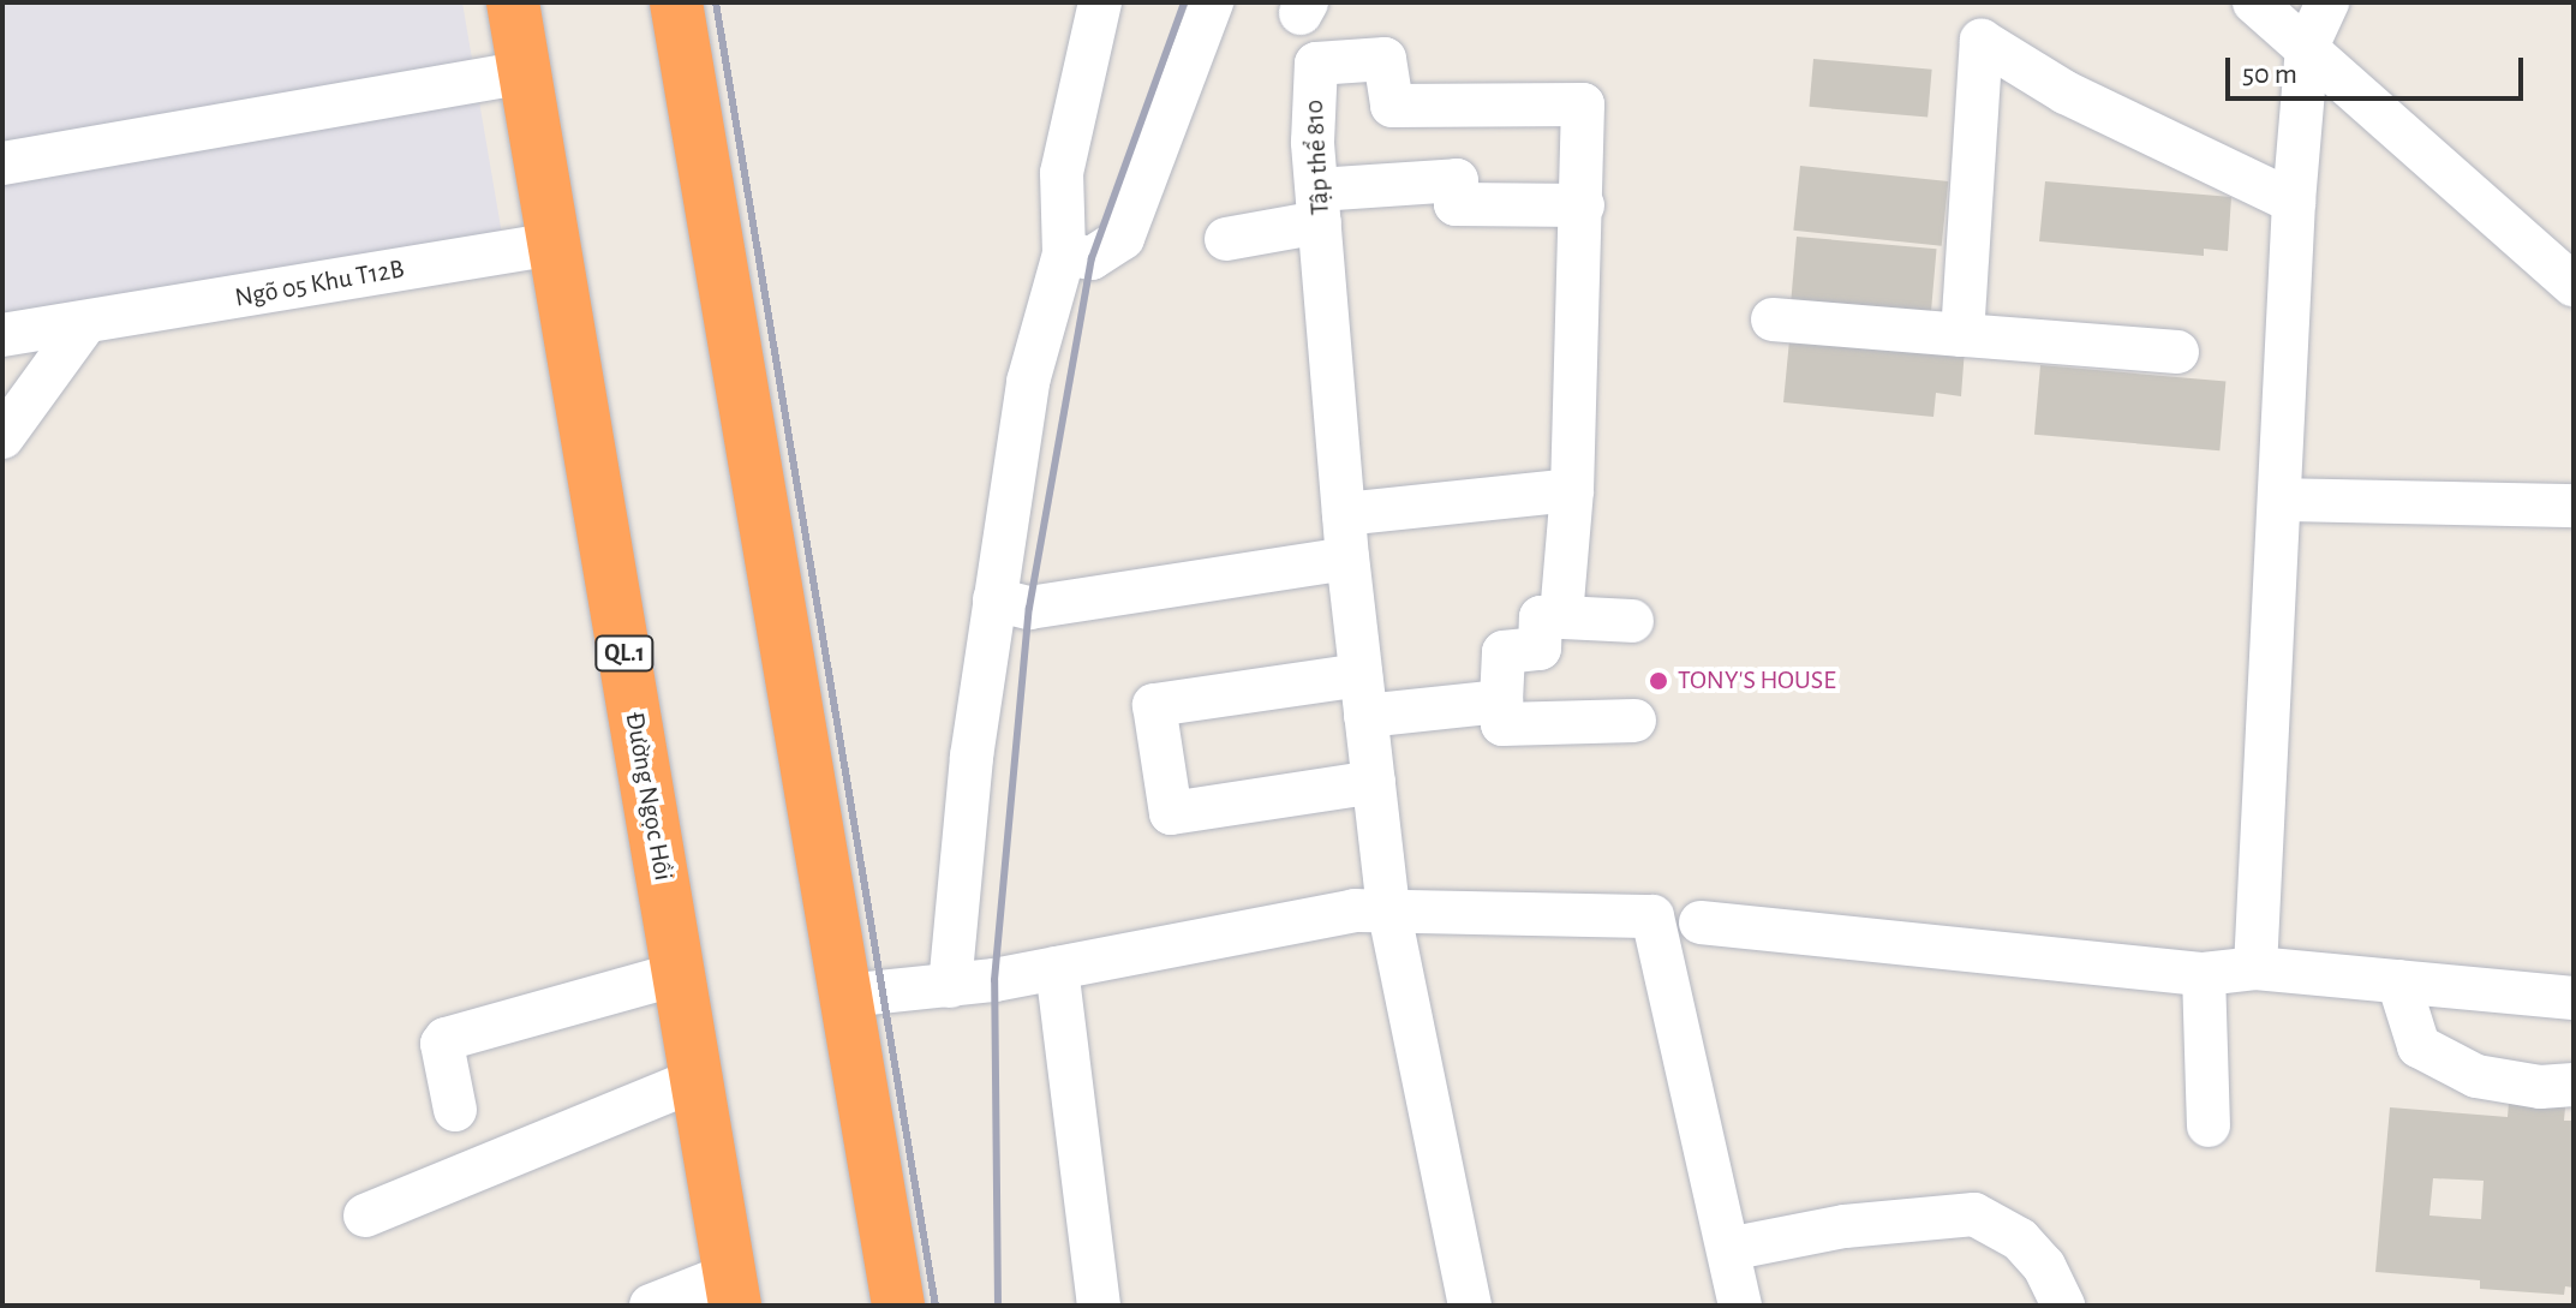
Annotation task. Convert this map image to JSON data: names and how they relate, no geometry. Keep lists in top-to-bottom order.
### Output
{
  "streets": {
    "highway": ["QL.1", "Đường Ngọc Hồi"],
    "street": ["Tập thể 810", "Ngõ 05 Khu T12B"]
  },
  "crossings": [
    ["Ngõ 05 Khu T12B", "Đường Ngọc Hồi"]
  ],
  "places": ["TONY'S HOUSE"],
  "scale_bar": "50 m"
}
